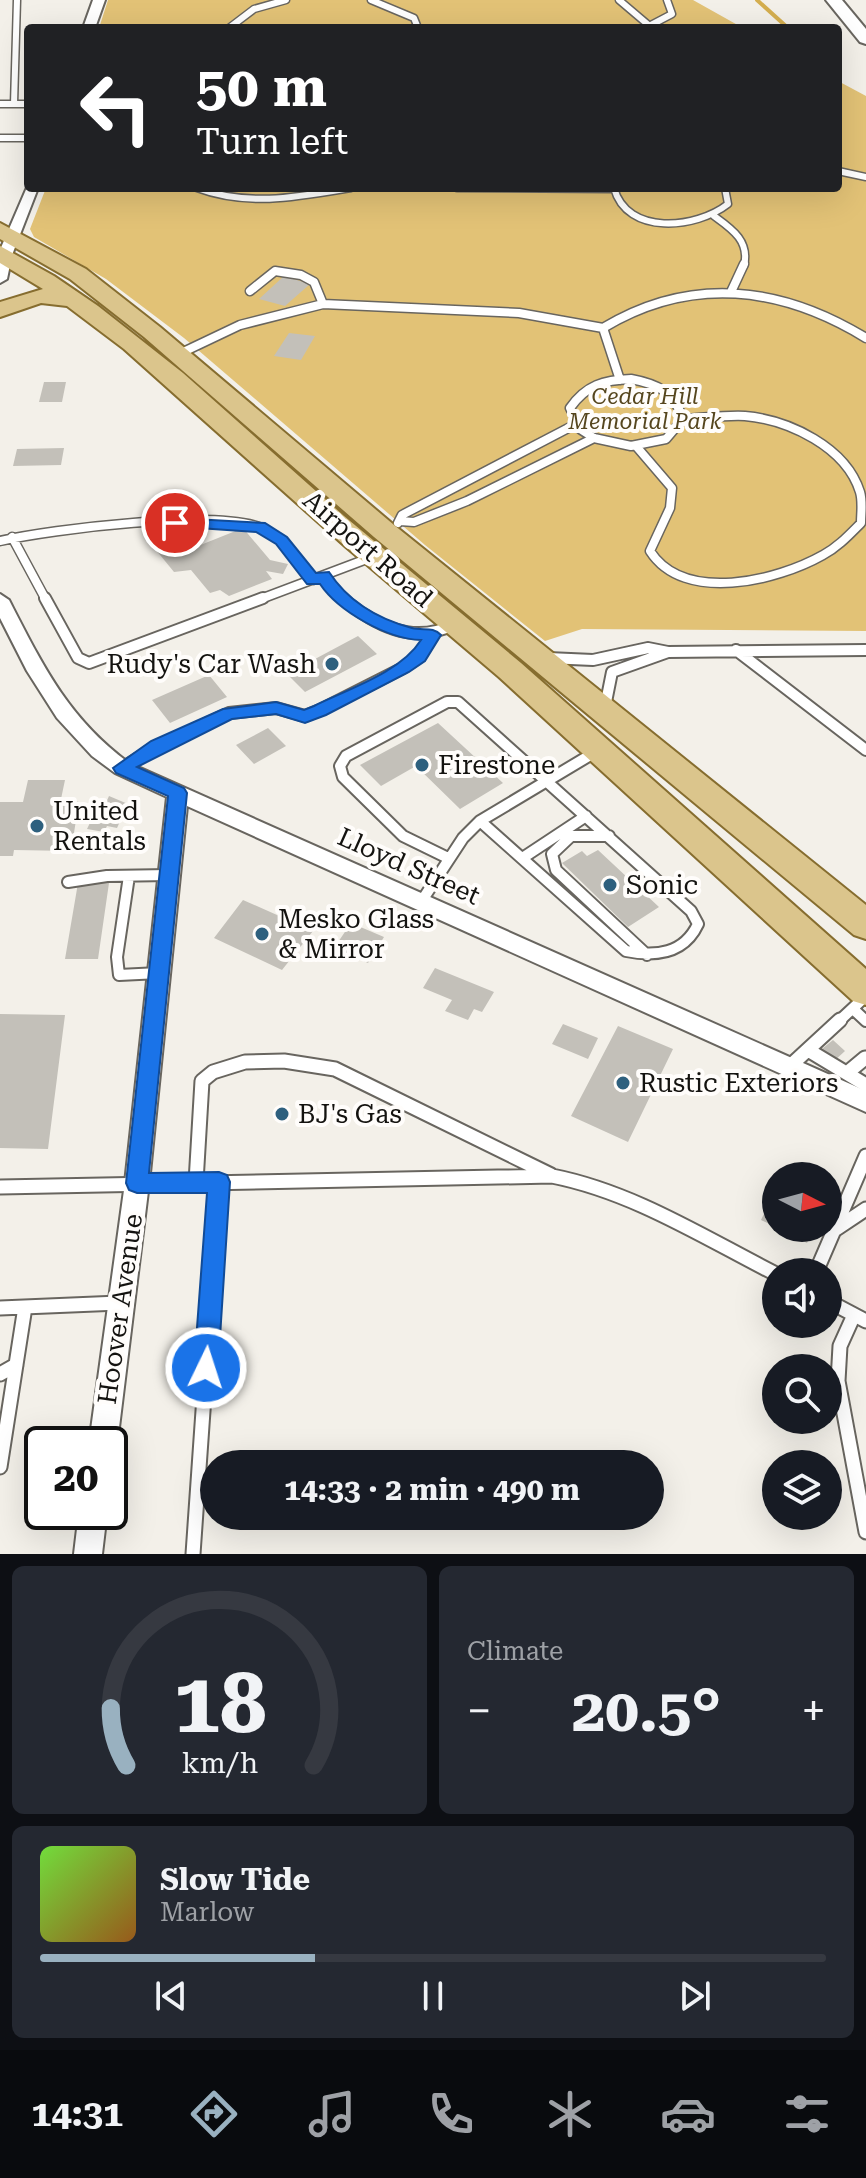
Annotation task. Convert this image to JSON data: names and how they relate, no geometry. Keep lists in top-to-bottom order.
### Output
{
  "streets": {
    "main road": ["Airport Road"],
    "street": ["Lloyd Street", "Hoover Avenue"]
  },
  "crossings": [
    ["Lloyd Street", "Hoover Avenue"]
  ],
  "parks": ["Cedar Hill Memorial Park"],
  "places": [
    "Rudy's Car Wash",
    "Firestone",
    "United Rentals",
    "Sonic",
    "Mesko Glass & Mirror",
    "Rustic Exteriors",
    "BJ's Gas"
  ],
  "north": "right",
  "page": {
    "turn": ["50 m", "Turn left"],
    "limit": "20",
    "trip": "14:33 · 2 min · 490 m",
    "tile": "Climate",
    "heat": ["−", "20.5°", "+"],
    "song": ["Slow Tide", "Marlow"],
    "tabs": "14:31",
    "gauge": ["18", "km/h"]
  }
}
